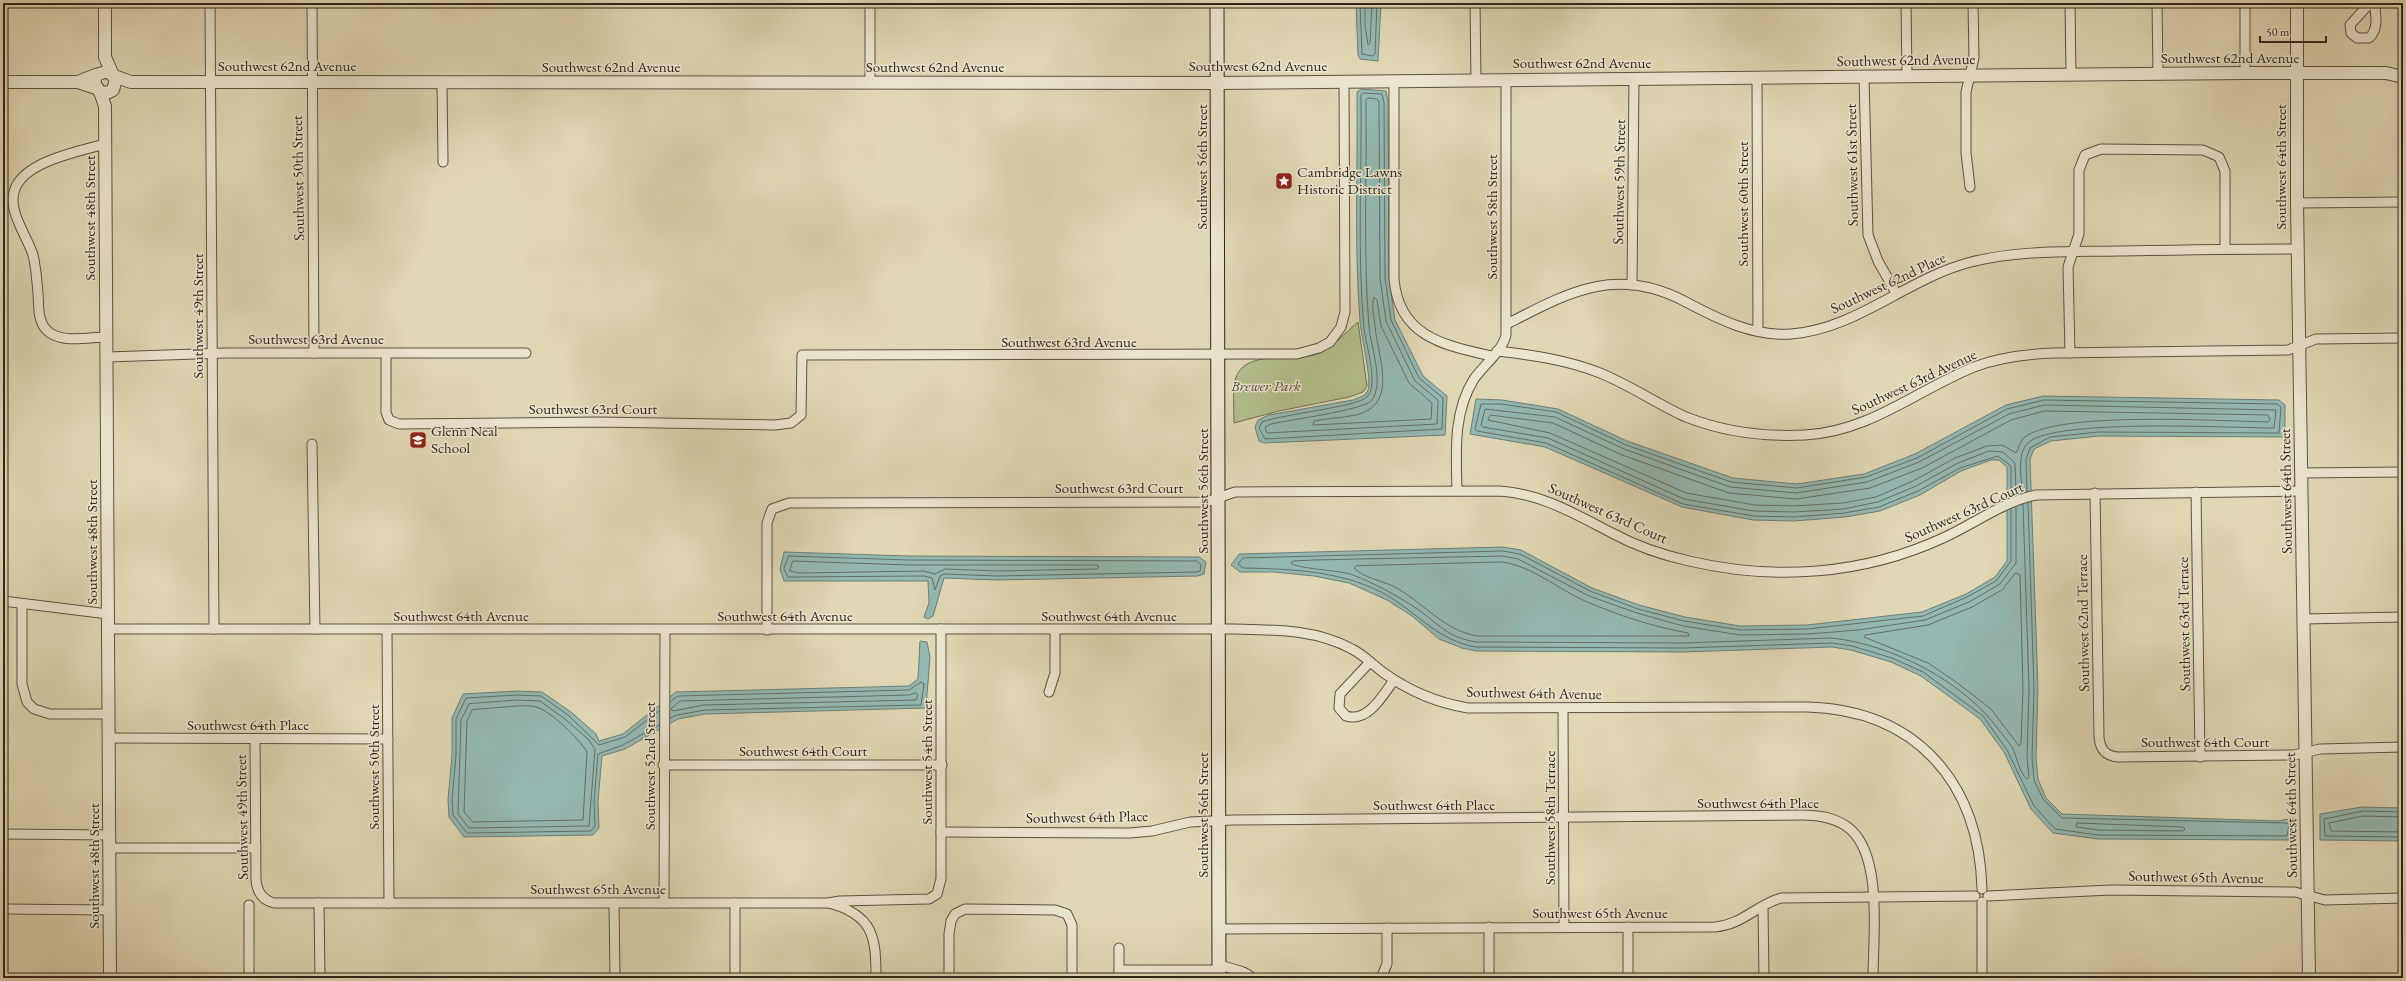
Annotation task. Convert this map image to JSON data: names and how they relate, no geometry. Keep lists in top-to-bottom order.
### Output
{
  "streets": {
    "main road": ["Southwest 56th Street"],
    "street": [
      "Southwest 62nd Avenue",
      "Southwest 61st Street",
      "Southwest 64th Street",
      "Southwest 50th Street",
      "Southwest 59th Street",
      "Southwest 60th Street",
      "Southwest 58th Street",
      "Southwest 48th Street",
      "Southwest 62nd Place",
      "Southwest 49th Street",
      "Southwest 63rd Avenue",
      "Southwest 63rd Court",
      "Southwest 64th Avenue",
      "Southwest 62nd Terrace",
      "Southwest 63rd Terrace",
      "Southwest 64th Place",
      "Southwest 64th Court",
      "Southwest 54th Street",
      "Southwest 52nd Street",
      "Southwest 58th Terrace",
      "Southwest 65th Avenue"
    ]
  },
  "crossings": [
    ["Southwest 62nd Avenue", "Southwest 61st Street"],
    ["Southwest 62nd Avenue", "Southwest 56th Street"],
    ["Southwest 62nd Avenue", "Southwest 64th Street"],
    ["Southwest 62nd Avenue", "Southwest 50th Street"],
    ["Southwest 62nd Avenue", "Southwest 59th Street"],
    ["Southwest 62nd Avenue", "Southwest 60th Street"],
    ["Southwest 62nd Avenue", "Southwest 58th Street"],
    ["Southwest 62nd Avenue", "Southwest 48th Street"],
    ["Southwest 62nd Avenue", "Southwest 49th Street"],
    ["Southwest 62nd Avenue", "Southwest 63rd Avenue"],
    ["Southwest 61st Street", "Southwest 62nd Place"],
    ["Southwest 56th Street", "Southwest 63rd Avenue"],
    ["Southwest 56th Street", "Southwest 63rd Court"],
    ["Southwest 56th Street", "Southwest 64th Avenue"],
    ["Southwest 56th Street", "Southwest 64th Place"],
    ["Southwest 56th Street", "Southwest 65th Avenue"],
    ["Southwest 64th Street", "Southwest 62nd Place"],
    ["Southwest 64th Street", "Southwest 63rd Avenue"],
    ["Southwest 64th Street", "Southwest 63rd Court"],
    ["Southwest 64th Street", "Southwest 64th Court"],
    ["Southwest 64th Street", "Southwest 65th Avenue"],
    ["Southwest 50th Street", "Southwest 63rd Avenue"],
    ["Southwest 50th Street", "Southwest 64th Avenue"],
    ["Southwest 50th Street", "Southwest 64th Place"],
    ["Southwest 50th Street", "Southwest 65th Avenue"],
    ["Southwest 59th Street", "Southwest 62nd Place"],
    ["Southwest 60th Street", "Southwest 62nd Place"],
    ["Southwest 58th Street", "Southwest 62nd Place"],
    ["Southwest 58th Street", "Southwest 63rd Avenue"],
    ["Southwest 48th Street", "Southwest 63rd Avenue"],
    ["Southwest 48th Street", "Southwest 64th Avenue"],
    ["Southwest 48th Street", "Southwest 64th Place"],
    ["Southwest 49th Street", "Southwest 63rd Avenue"],
    ["Southwest 49th Street", "Southwest 64th Avenue"],
    ["Southwest 49th Street", "Southwest 64th Place"],
    ["Southwest 49th Street", "Southwest 65th Avenue"],
    ["Southwest 63rd Avenue", "Southwest 63rd Court"],
    ["Southwest 63rd Court", "Southwest 64th Avenue"],
    ["Southwest 63rd Court", "Southwest 62nd Terrace"],
    ["Southwest 63rd Court", "Southwest 63rd Terrace"],
    ["Southwest 64th Avenue", "Southwest 54th Street"],
    ["Southwest 64th Avenue", "Southwest 52nd Street"],
    ["Southwest 64th Avenue", "Southwest 58th Terrace"],
    ["Southwest 64th Avenue", "Southwest 65th Avenue"],
    ["Southwest 62nd Terrace", "Southwest 64th Court"],
    ["Southwest 63rd Terrace", "Southwest 64th Court"],
    ["Southwest 64th Place", "Southwest 54th Street"],
    ["Southwest 64th Place", "Southwest 58th Terrace"],
    ["Southwest 64th Place", "Southwest 65th Avenue"],
    ["Southwest 64th Court", "Southwest 54th Street"],
    ["Southwest 64th Court", "Southwest 52nd Street"],
    ["Southwest 54th Street", "Southwest 65th Avenue"],
    ["Southwest 52nd Street", "Southwest 65th Avenue"],
    ["Southwest 58th Terrace", "Southwest 65th Avenue"]
  ],
  "parks": ["Brewer Park"],
  "places": {
    "place": ["Cambridge Lawns Historic District"],
    "school or university": ["Glenn Neal School"]
  },
  "scale_bar": "50 m"
}
